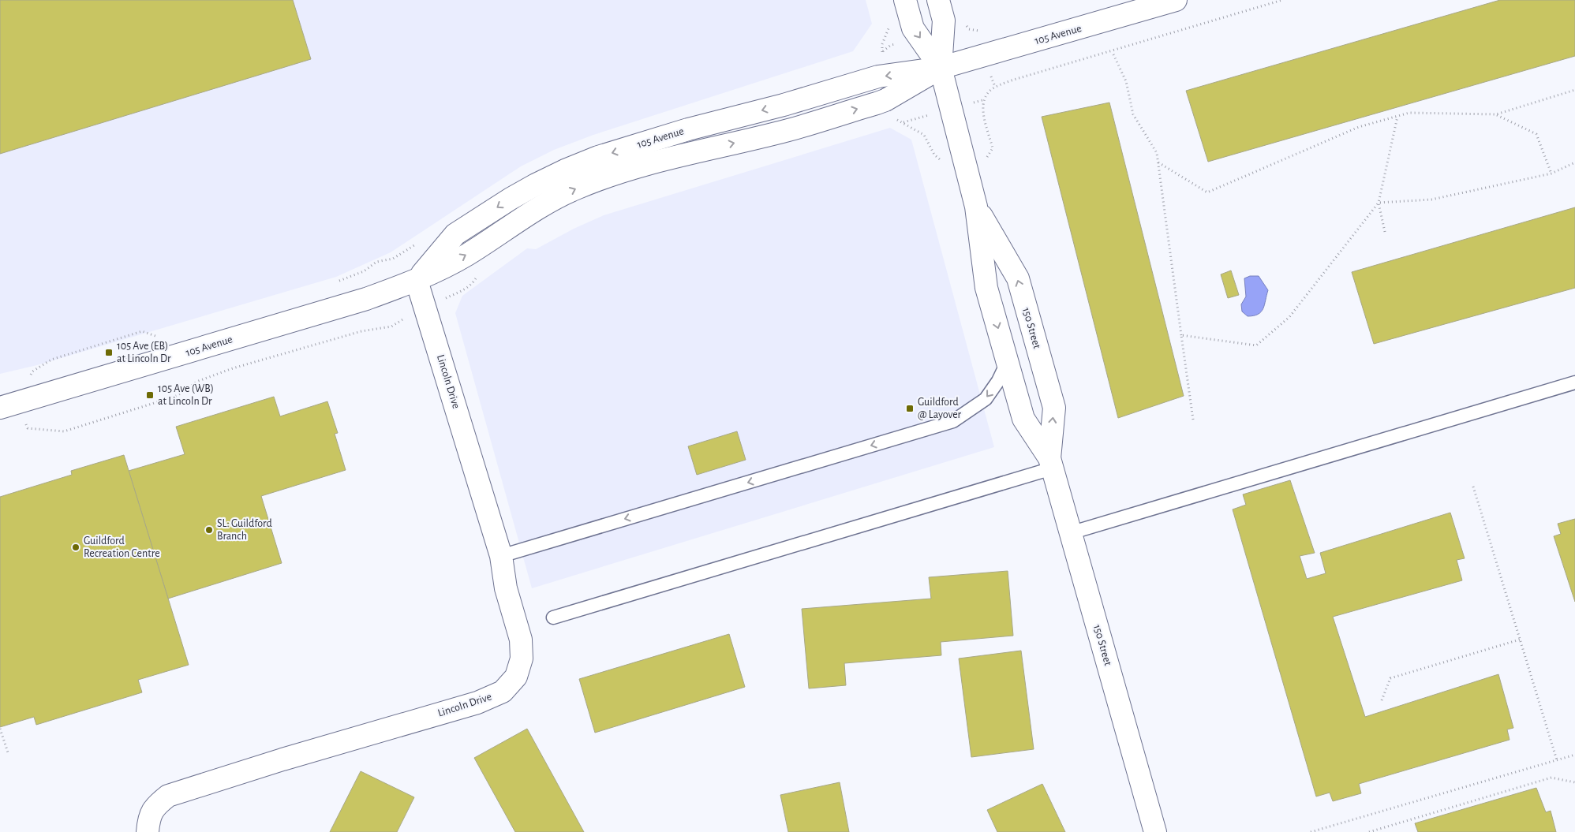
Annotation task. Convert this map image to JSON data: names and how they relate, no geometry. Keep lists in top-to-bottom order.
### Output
{
  "streets": {
    "street": ["105 Avenue", "150 Street", "Lincoln Drive"]
  },
  "crossings": [
    ["105 Avenue", "150 Street"],
    ["105 Avenue", "Lincoln Drive"]
  ],
  "places": {
    "transit": ["105 Ave (EB) at Lincoln Dr", "105 Ave (WB) at Lincoln Dr", "Guildford @ Layover"],
    "other": ["SL: Guildford Branch", "Guildford Recreation Centre"]
  }
}
